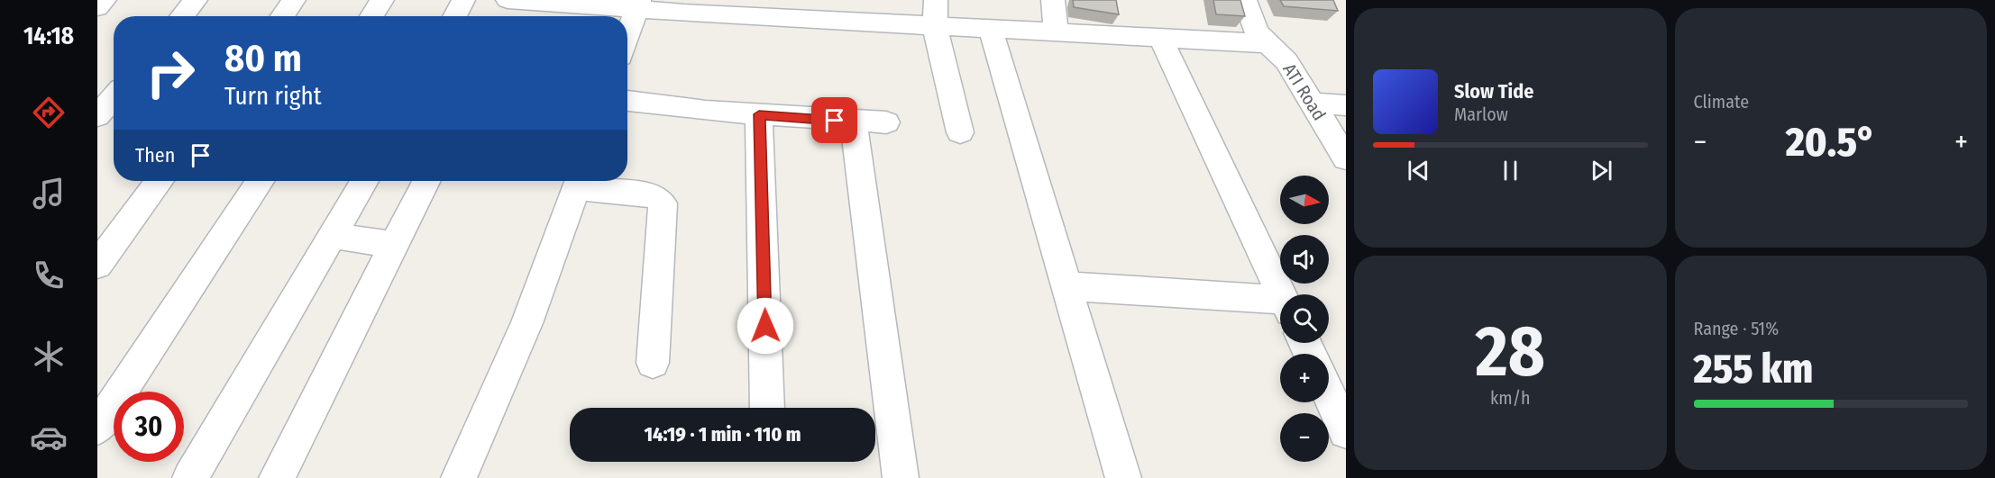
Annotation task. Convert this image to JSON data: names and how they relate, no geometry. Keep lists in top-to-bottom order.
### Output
{
  "streets": {
    "street": ["ATI Road"]
  },
  "north": "right",
  "page": {
    "tabs": "14:18",
    "tile": [
      "Climate",
      ["28", "km/h"],
      ["Range · 51%", "255 km"]
    ],
    "turn": ["80 m", "Turn right"],
    "song": ["Slow Tide", "Marlow"],
    "heat": ["−", "20.5°", "+"],
    "then": "Then",
    "map_buttons": ["+", "−"],
    "limit": "30",
    "trip": "14:19 · 1 min · 110 m"
  }
}
